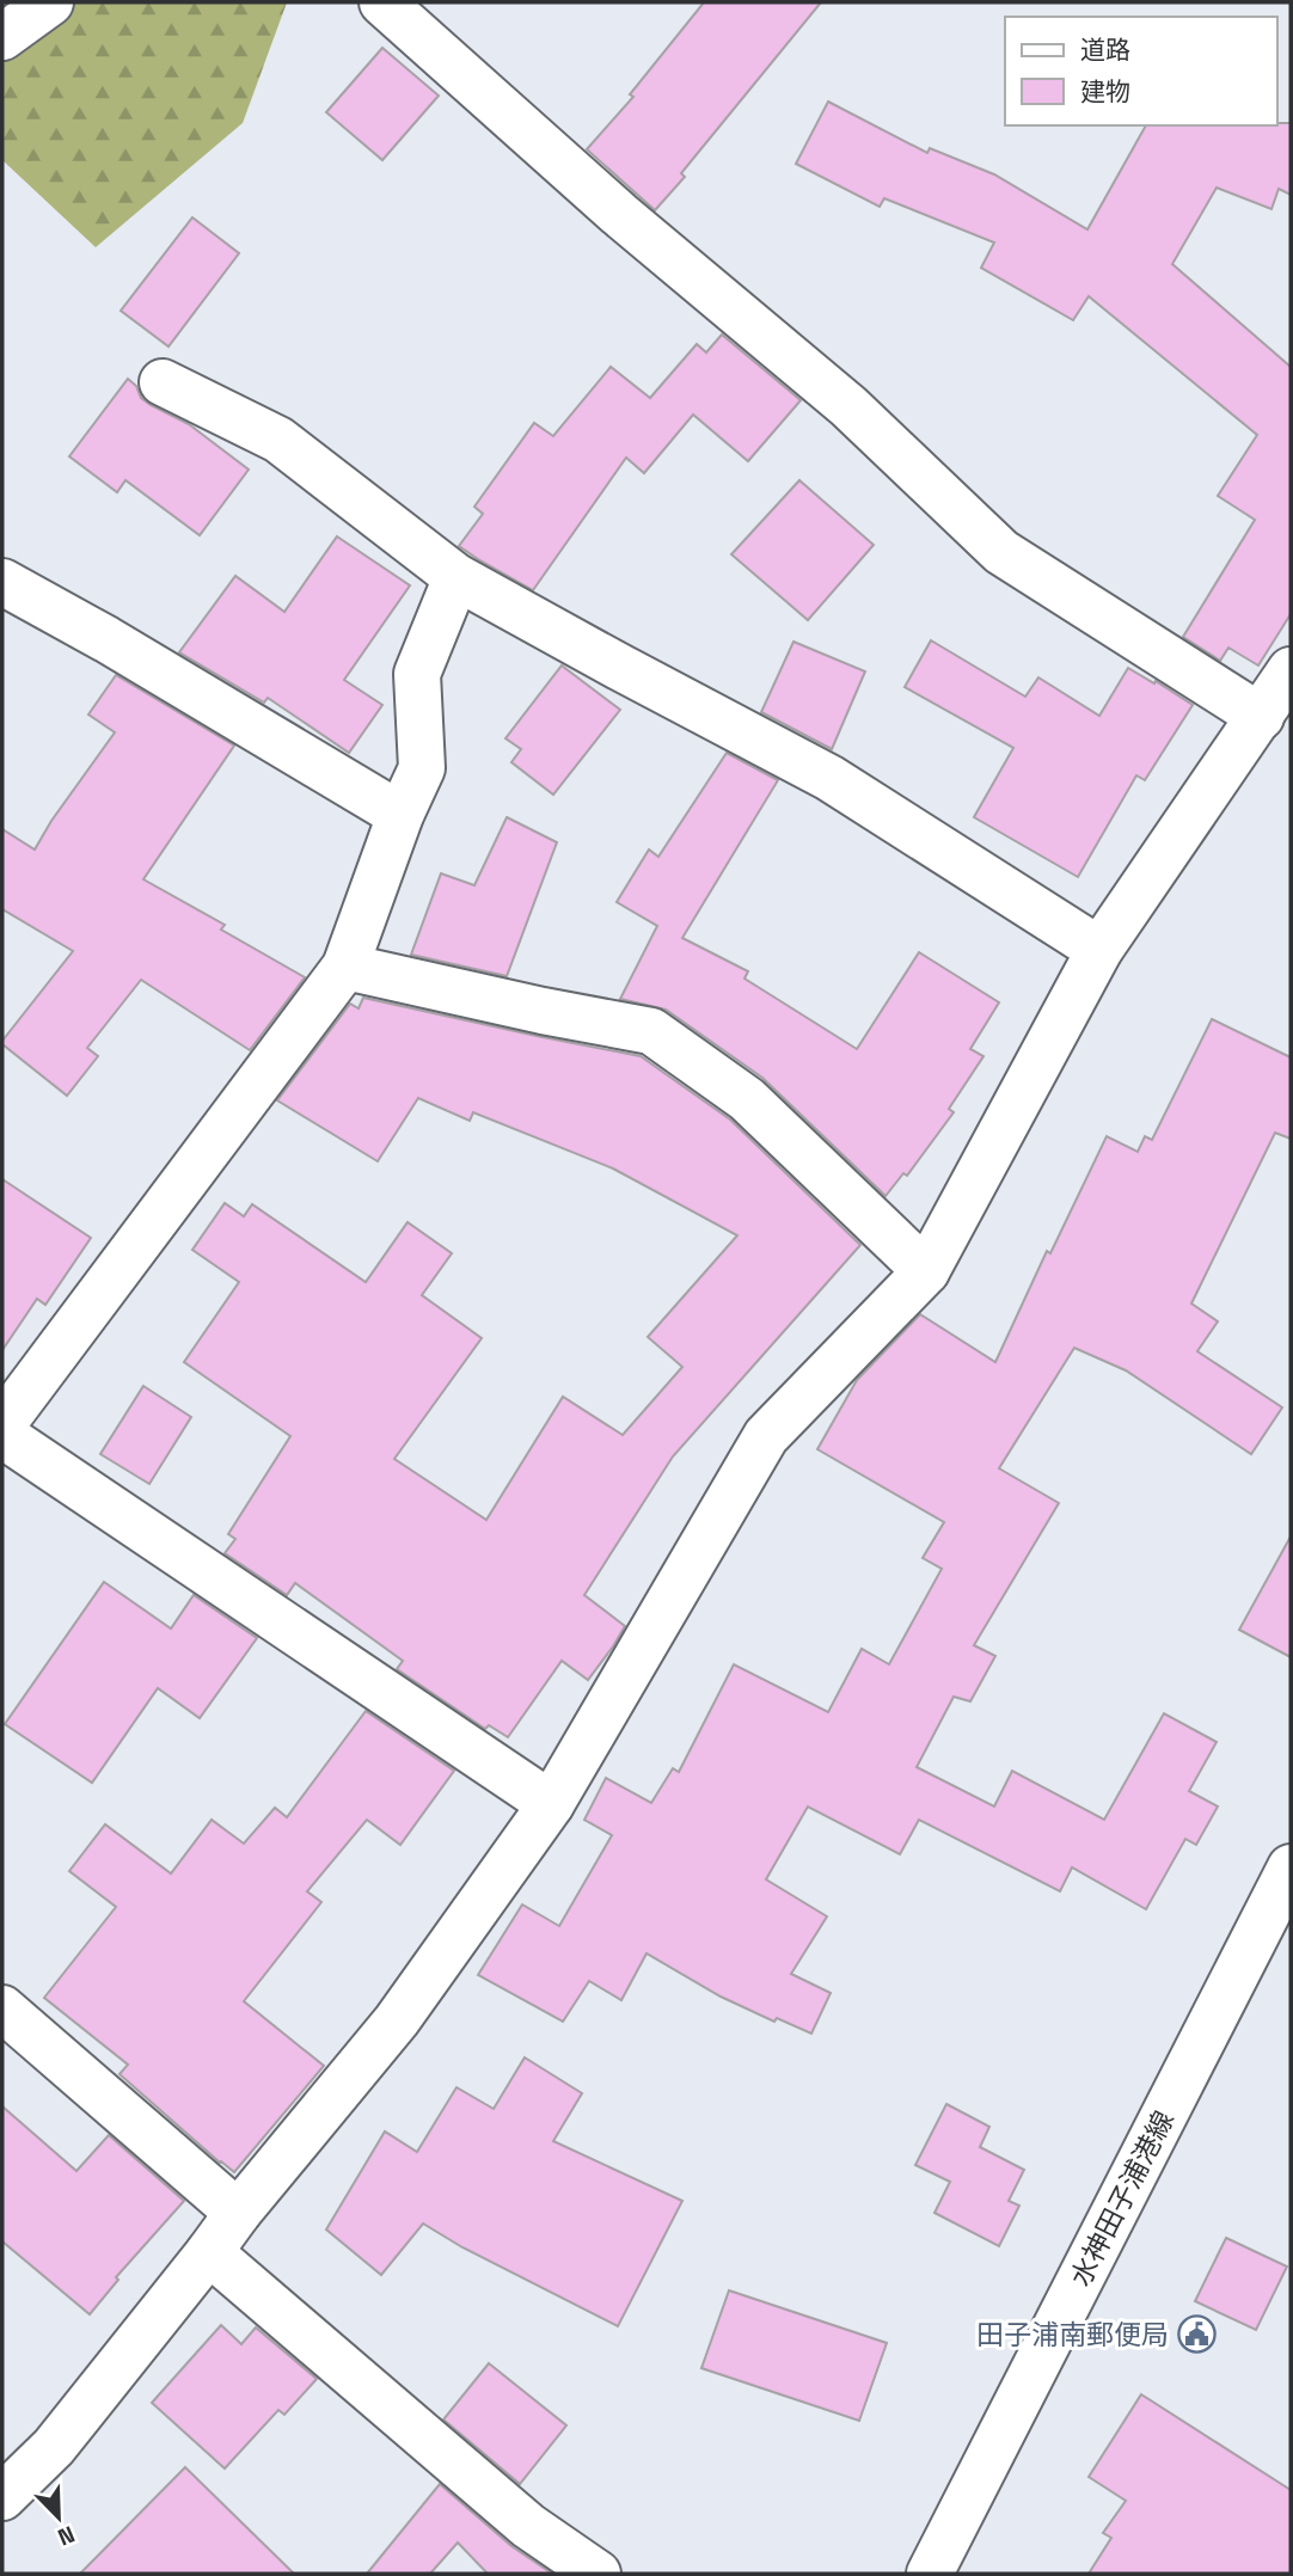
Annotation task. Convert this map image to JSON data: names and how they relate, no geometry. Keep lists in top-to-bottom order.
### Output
{
  "streets": {
    "street": ["水神田子浦港線"]
  },
  "places": {
    "public building": ["田子浦南郵便局"]
  },
  "legend": ["道路", "建物"],
  "north": "bottom right"
}
